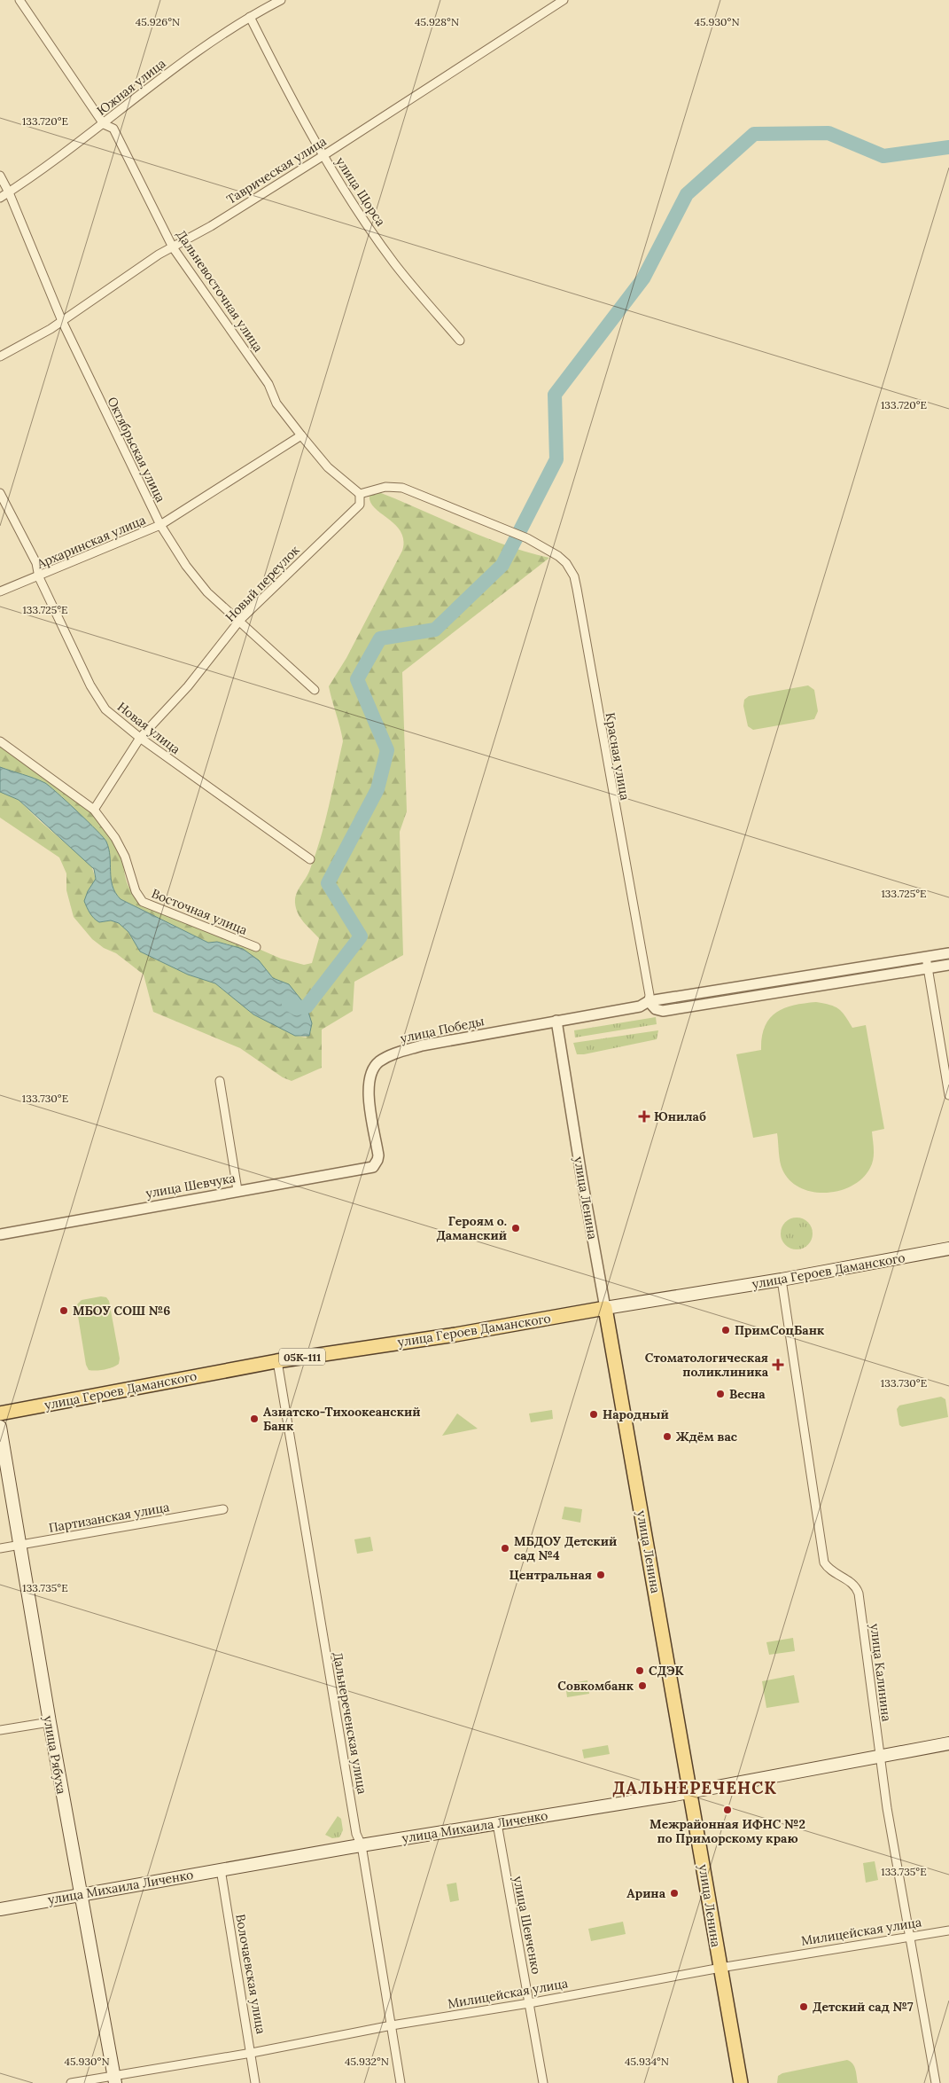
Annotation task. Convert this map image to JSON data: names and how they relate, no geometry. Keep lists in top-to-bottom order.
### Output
{
  "streets": {
    "main road": [
      "улица Ленина",
      "улица Героев Даманского",
      "05К-111",
      "улица Рябуха",
      "улица Михаила Личенко"
    ],
    "street": [
      "Южная улица",
      "Таврическая улица",
      "улица Щорса",
      "Дальневосточная улица",
      "Октябрьская улица",
      "Архаринская улица",
      "Новый переулок",
      "Новая улица",
      "Красная улица",
      "Восточная улица",
      "улица Победы",
      "улица Шевчука",
      "Партизанская улица",
      "улица Калинина",
      "Дальнереченская улица",
      "улица Шевченко",
      "Милицейская улица",
      "Волочаевская улица"
    ]
  },
  "crossings": [
    ["Южная улица", "улица Щорса"],
    ["Южная улица", "Дальневосточная улица"],
    ["Южная улица", "Октябрьская улица"],
    ["Таврическая улица", "улица Щорса"],
    ["Таврическая улица", "Дальневосточная улица"],
    ["Таврическая улица", "Октябрьская улица"],
    ["Дальневосточная улица", "Архаринская улица"],
    ["Дальневосточная улица", "Новый переулок"],
    ["Дальневосточная улица", "Красная улица"],
    ["Октябрьская улица", "Архаринская улица"],
    ["Октябрьская улица", "Новый переулок"],
    ["Архаринская улица", "Новая улица"],
    ["Новый переулок", "Новая улица"],
    ["Новый переулок", "Красная улица"],
    ["Новый переулок", "Восточная улица"],
    ["Красная улица", "улица Победы"],
    ["улица Победы", "улица Шевчука"],
    ["улица Победы", "улица Ленина"],
    ["улица Ленина", "улица Героев Даманского"],
    ["улица Ленина", "улица Михаила Личенко"],
    ["улица Ленина", "Милицейская улица"],
    ["улица Героев Даманского", "улица Калинина"],
    ["Партизанская улица", "улица Рябуха"],
    ["улица Калинина", "улица Михаила Личенко"],
    ["улица Калинина", "Милицейская улица"],
    ["Дальнереченская улица", "улица Михаила Личенко"],
    ["Дальнереченская улица", "Милицейская улица"],
    ["улица Рябуха", "улица Михаила Личенко"],
    ["улица Рябуха", "Милицейская улица"],
    ["улица Михаила Личенко", "улица Шевченко"],
    ["улица Михаила Личенко", "Волочаевская улица"],
    ["улица Шевченко", "Милицейская улица"],
    ["Милицейская улица", "Волочаевская улица"]
  ],
  "districts": ["ДАЛЬНЕРЕЧЕНСК"],
  "places": {
    "health": ["Юнилаб", "Стоматологическая поликлиника"],
    "other": [
      "Героям о. Даманский",
      "МБОУ СОШ №6",
      "ПримСоцБанк",
      "Весна",
      "Народный",
      "Азиатско-Тихоокеанский Банк",
      "Ждём вас",
      "МБДОУ Детский сад №4",
      "Центральная",
      "СДЭК",
      "Совкомбанк",
      "Межрайонная ИФНС №2 по Приморскому краю",
      "Арина",
      "Детский сад №7"
    ]
  },
  "coordinates": [
    "45.926°N",
    "45.928°N",
    "45.930°N",
    "133.720°E",
    "133.725°E",
    "133.730°E",
    "133.735°E",
    "45.932°N",
    "45.934°N"
  ]
}
